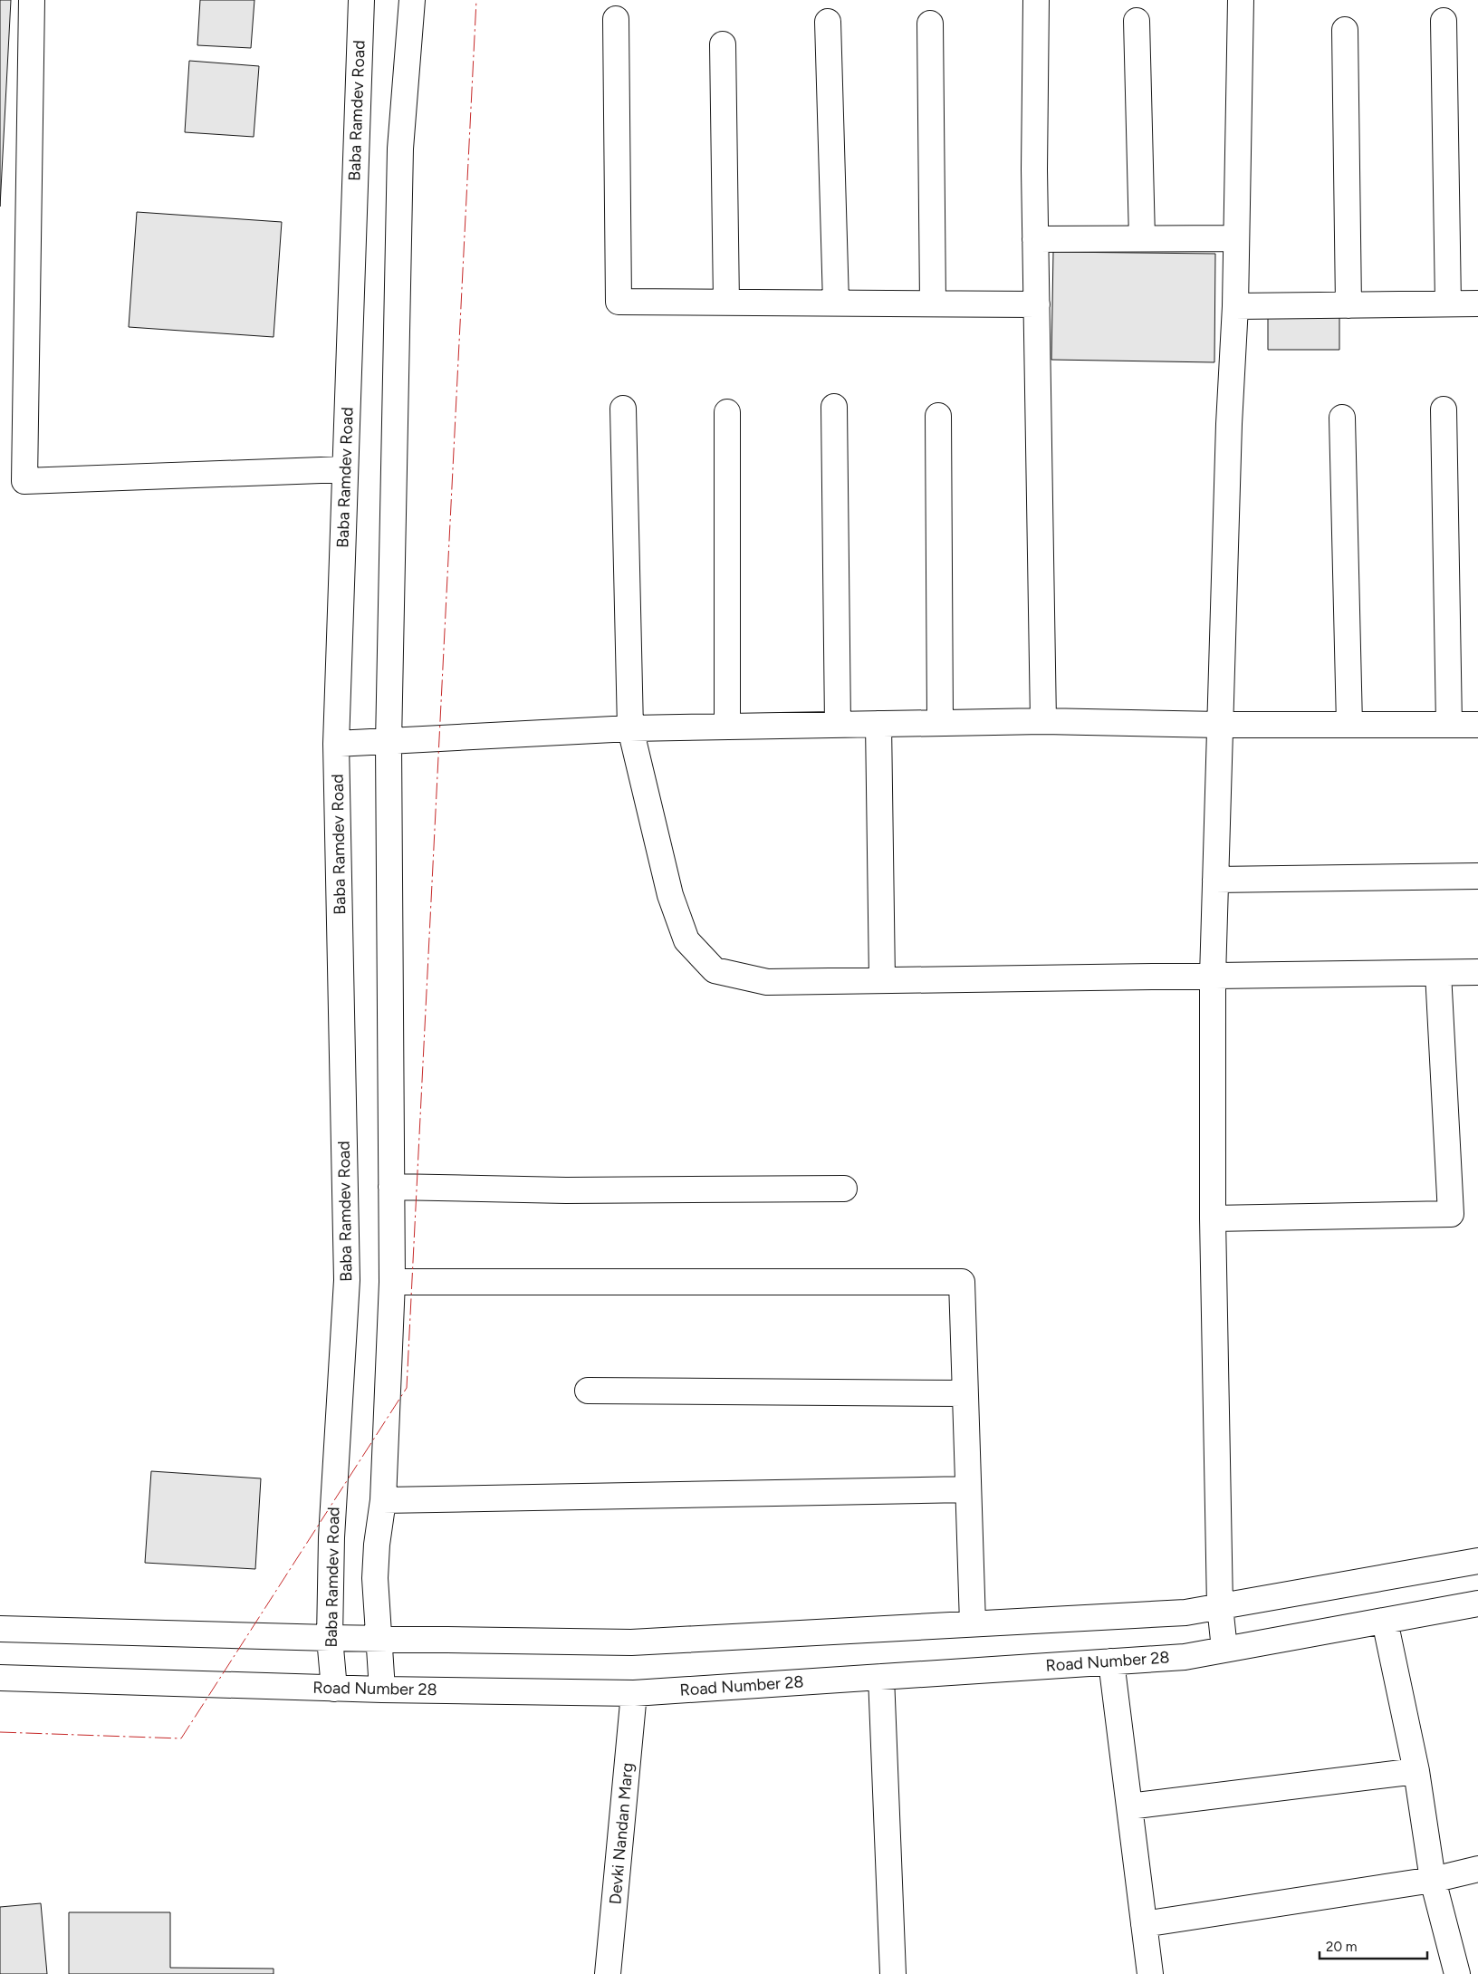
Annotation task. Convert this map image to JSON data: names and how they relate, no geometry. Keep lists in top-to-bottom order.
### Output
{
  "streets": {
    "street": ["Baba Ramdev Road", "Road Number 28", "Devki Nandan Marg"]
  },
  "crossings": [
    ["Baba Ramdev Road", "Road Number 28"],
    ["Road Number 28", "Devki Nandan Marg"]
  ],
  "scale_bar": "20 m"
}
